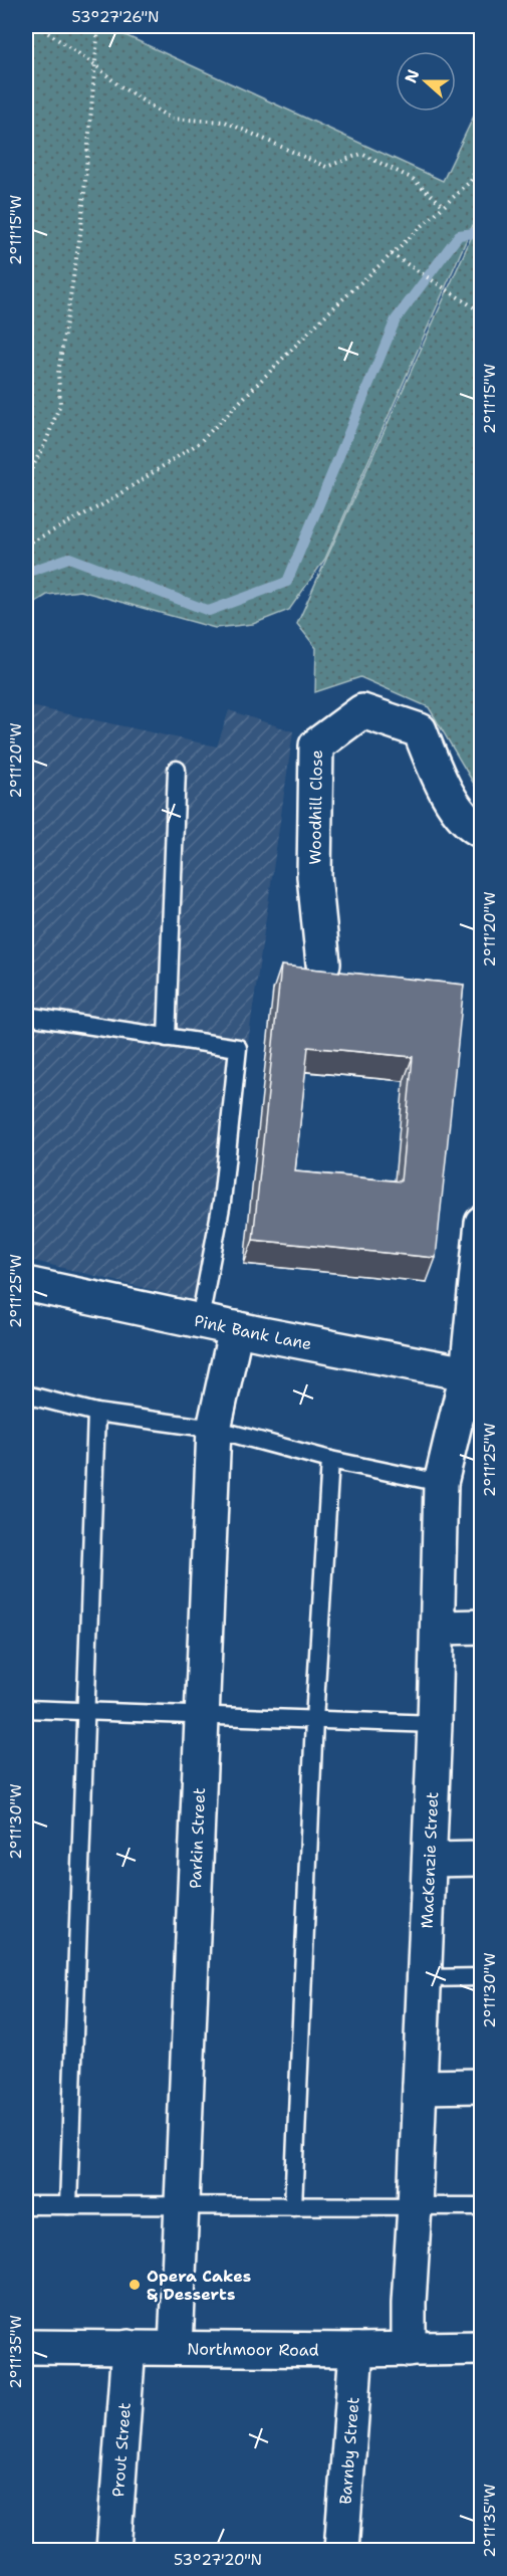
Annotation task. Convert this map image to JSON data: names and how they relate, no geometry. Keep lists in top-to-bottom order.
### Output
{
  "streets": {
    "street": [
      "Woodhill Close",
      "Pink Bank Lane",
      "Parkin Street",
      "MacKenzie Street",
      "Northmoor Road",
      "Prout Street",
      "Barnby Street"
    ]
  },
  "crossings": [
    ["Pink Bank Lane", "Parkin Street"],
    ["Pink Bank Lane", "MacKenzie Street"],
    ["Parkin Street", "Northmoor Road"],
    ["MacKenzie Street", "Northmoor Road"],
    ["Northmoor Road", "Prout Street"],
    ["Northmoor Road", "Barnby Street"]
  ],
  "places": ["Opera Cakes & Desserts"],
  "north": "left",
  "coordinates": [
    "53°27'26\"N",
    "2°11'15\"W",
    "2°11'20\"W",
    "2°11'25\"W",
    "2°11'30\"W",
    "2°11'35\"W",
    "53°27'20\"N"
  ]
}
